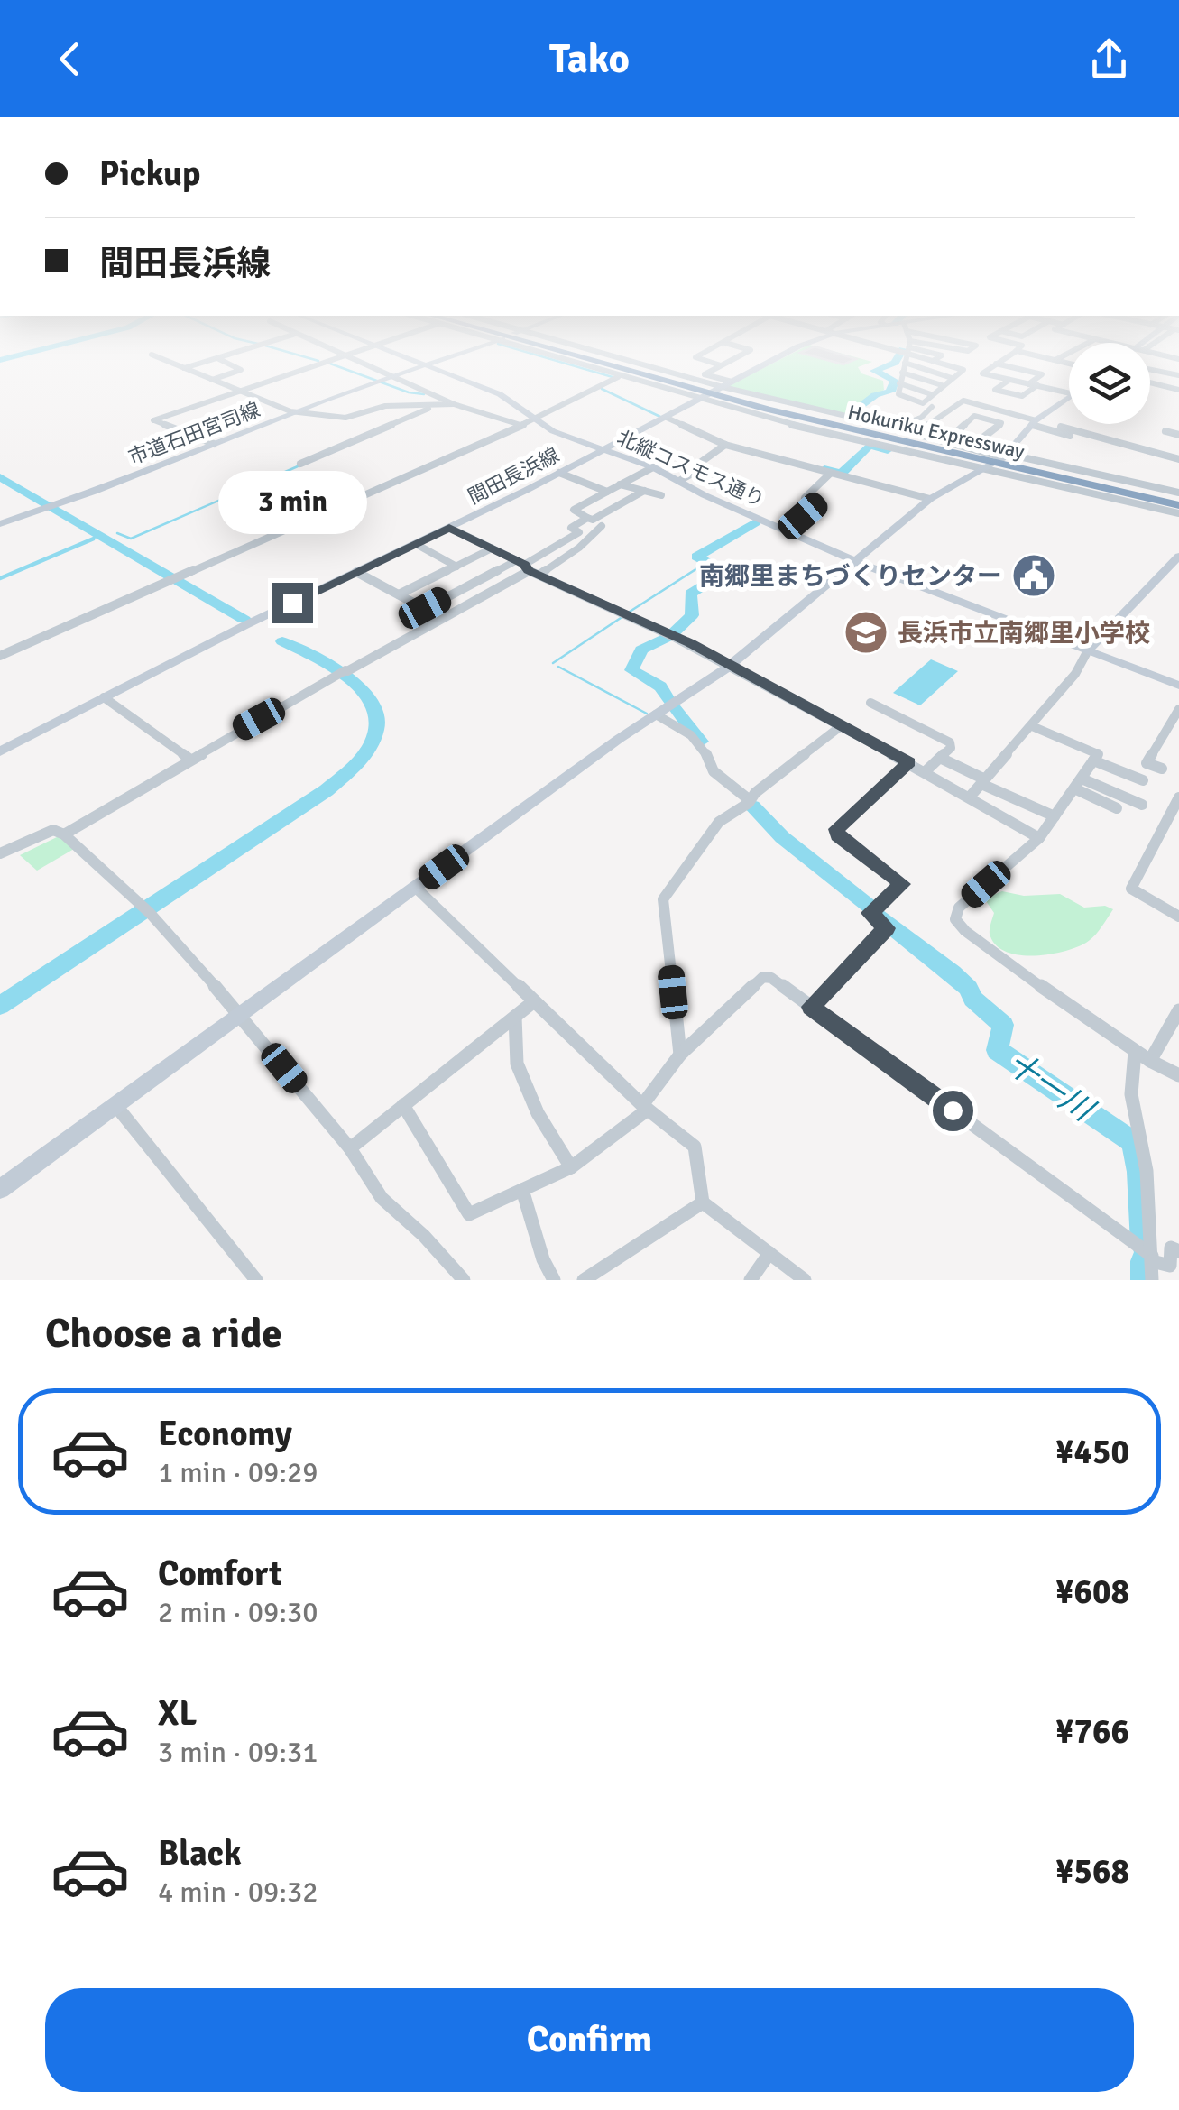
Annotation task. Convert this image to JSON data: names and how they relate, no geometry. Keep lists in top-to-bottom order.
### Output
{
  "streets": {
    "highway": ["Hokuriku Expressway"],
    "street": ["市道石田宮司線", "北縦コスモス通り", "間田長浜線"]
  },
  "crossings": [
    ["市道石田宮司線", "北縦コスモス通り"],
    ["北縦コスモス通り", "間田長浜線"]
  ],
  "water": ["十一川"],
  "places": {
    "public building": ["南郷里まちづくりセンター"],
    "school or university": ["長浜市立南郷里小学校"]
  },
  "page": {
    "header": "Tako",
    "banner": ["Pickup", "間田長浜線"],
    "bubble": "3 min",
    "heading": "Choose a ride",
    "list": [
      {
        "name": "Economy",
        "note": "1 min · 09:29",
        "value": "¥450"
      },
      {
        "name": "Comfort",
        "note": "2 min · 09:30",
        "value": "¥608"
      },
      {
        "name": "XL",
        "note": "3 min · 09:31",
        "value": "¥766"
      },
      {
        "name": "Black",
        "note": "4 min · 09:32",
        "value": "¥568"
      }
    ],
    "buttons": "Confirm"
  }
}
